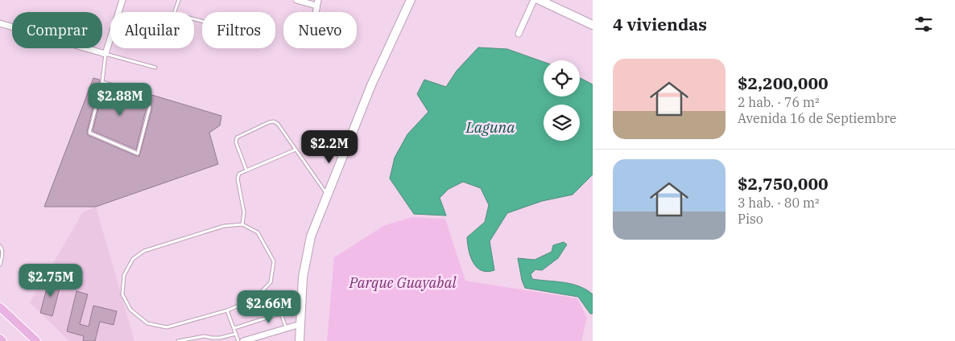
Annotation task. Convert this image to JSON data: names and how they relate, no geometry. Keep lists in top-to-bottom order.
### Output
{
  "water": ["Laguna"],
  "parks": ["Parque Guayabal"],
  "page": {
    "heading": "4 viviendas",
    "chip": [
      "Comprar",
      "Alquilar",
      "Filtros",
      "Nuevo"
    ],
    "list": [
      {
        "name": "$2,200,000",
        "note": "2 hab. · 76 m² · Avenida 16 de Septiembre"
      },
      {
        "name": "$2,750,000",
        "note": "3 hab. · 80 m² · Piso"
      }
    ],
    "price": [
      "$2.88M",
      "$2.2M",
      "$2.75M",
      "$2.66M"
    ]
  }
}
